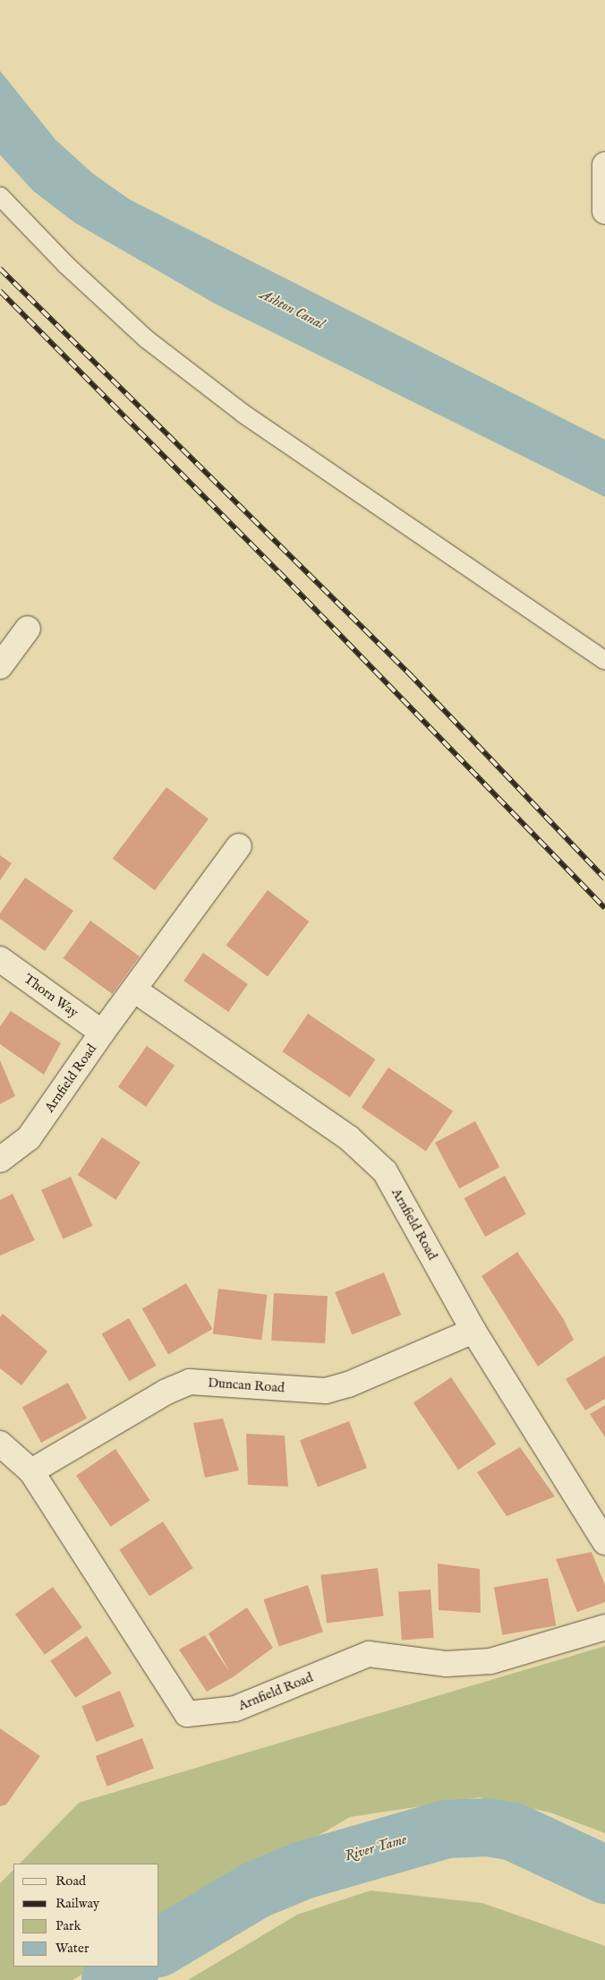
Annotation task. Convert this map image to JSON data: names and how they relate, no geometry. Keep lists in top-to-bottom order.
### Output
{
  "streets": {
    "street": ["Thorn Way", "Arnfield Road", "Duncan Road"]
  },
  "crossings": [
    ["Thorn Way", "Arnfield Road"],
    ["Arnfield Road", "Duncan Road"]
  ],
  "water": ["Ashton Canal", "River Tame"],
  "legend": [
    "Road",
    "Railway",
    "Park",
    "Water"
  ]
}
